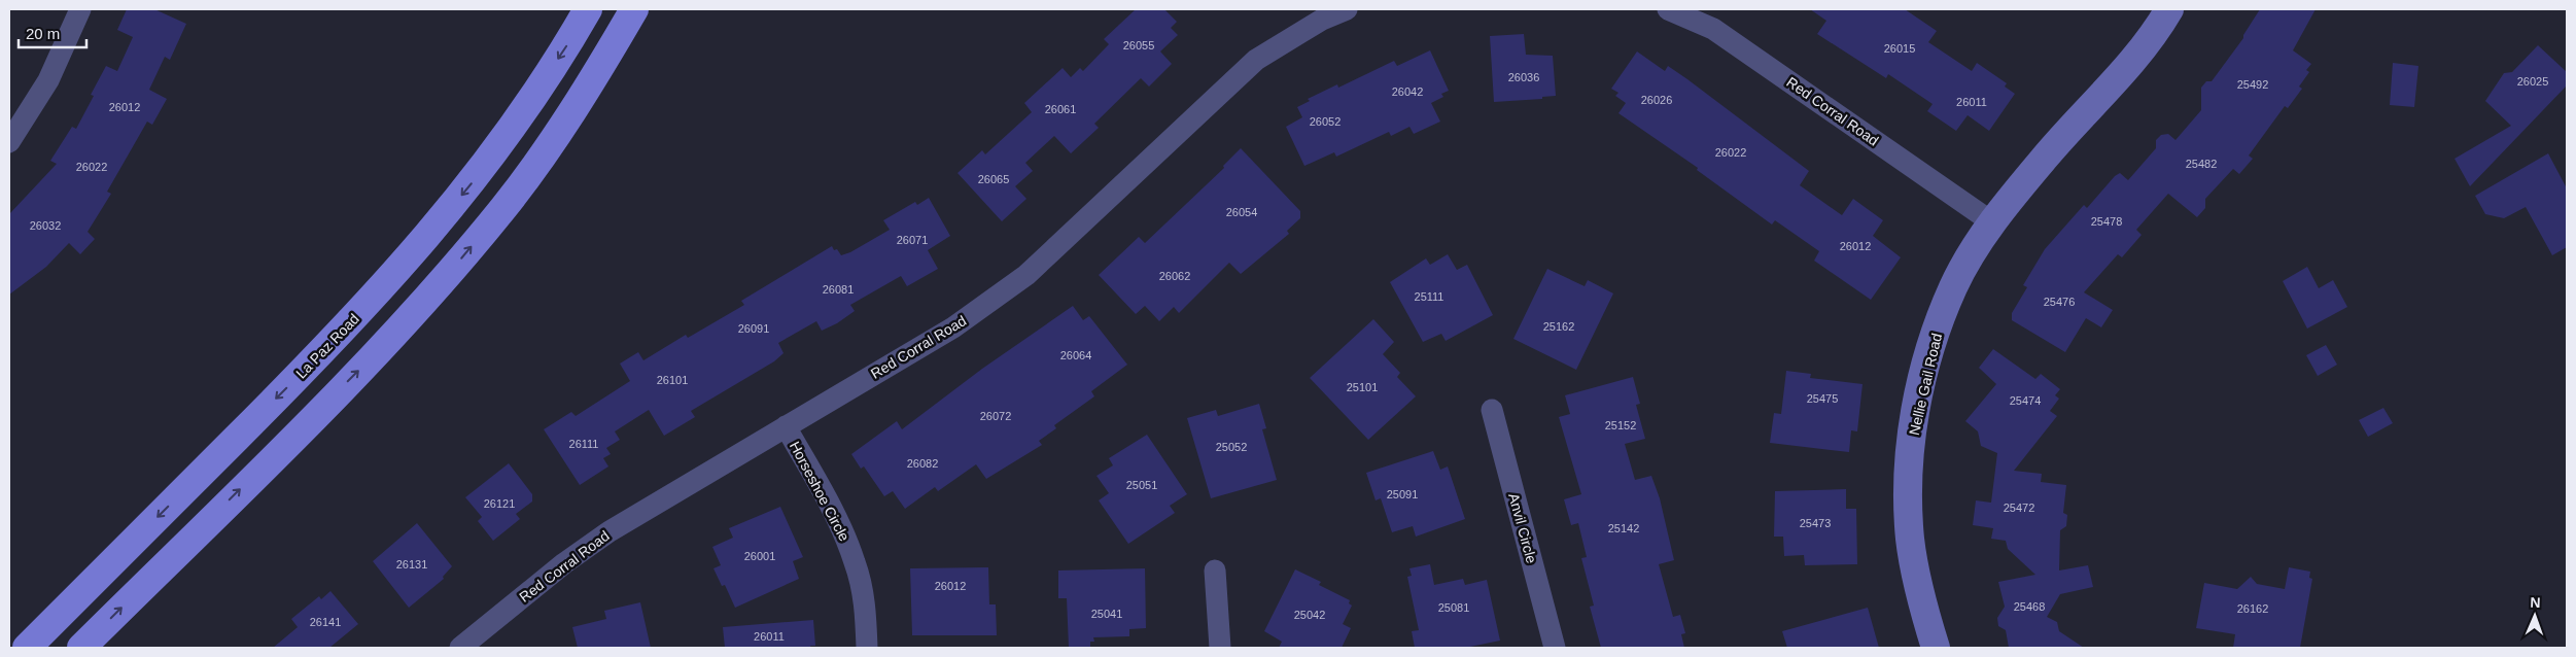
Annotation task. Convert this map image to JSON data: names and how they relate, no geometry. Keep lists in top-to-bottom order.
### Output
{
  "streets": {
    "main road": ["La Paz Road"],
    "street": [
      "Red Corral Road",
      "Nellie Gail Road",
      "Horseshoe Circle",
      "Anvil Circle"
    ]
  },
  "crossings": [
    ["Red Corral Road", "Nellie Gail Road"],
    ["Red Corral Road", "Horseshoe Circle"]
  ],
  "house_numbers": [
    "26055",
    "26015",
    "26036",
    "26025",
    "25492",
    "26042",
    "26026",
    "26011",
    "26012",
    "26061",
    "26052",
    "26022",
    "25482",
    "26022",
    "26065",
    "26054",
    "25478",
    "26032",
    "26071",
    "26012",
    "26062",
    "26081",
    "25111",
    "25476",
    "25162",
    "26091",
    "26064",
    "26101",
    "25101",
    "25475",
    "25474",
    "26072",
    "25152",
    "26111",
    "25052",
    "26082",
    "25051",
    "25091",
    "26121",
    "25472",
    "25473",
    "25142",
    "26001",
    "26131",
    "26012",
    "25468",
    "25081",
    "26162",
    "25041",
    "25042",
    "26141",
    "26011"
  ],
  "scale_bar": "20 m",
  "north": "top"
}
